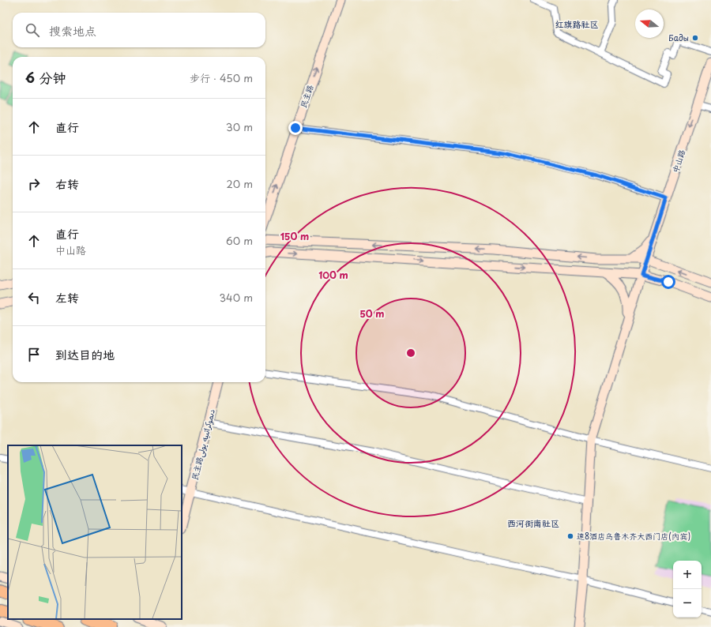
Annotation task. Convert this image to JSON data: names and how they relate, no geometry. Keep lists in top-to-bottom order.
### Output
{
  "streets": {
    "main road": ["民主路", "中山路", "民主路دىموكراتىيە يولى"]
  },
  "one_way": ["民主路", "中山路"],
  "districts": ["红旗路社区", "西河街南社区"],
  "places": ["Бады", "速8酒店乌鲁木齐大西门店(内宾)"],
  "north": "left",
  "page": {
    "search": "搜索地点",
    "heading": ["6 分钟", "步行 · 450 m"],
    "list": [
      ["直行", "30 m"],
      ["右转", "20 m"],
      ["直行", "中山路", "60 m"],
      ["左转", "340 m"],
      "到达目的地"
    ],
    "map_buttons": ["+", "−"]
  },
  "rings": ["150 m", "100 m", "50 m"]
}
